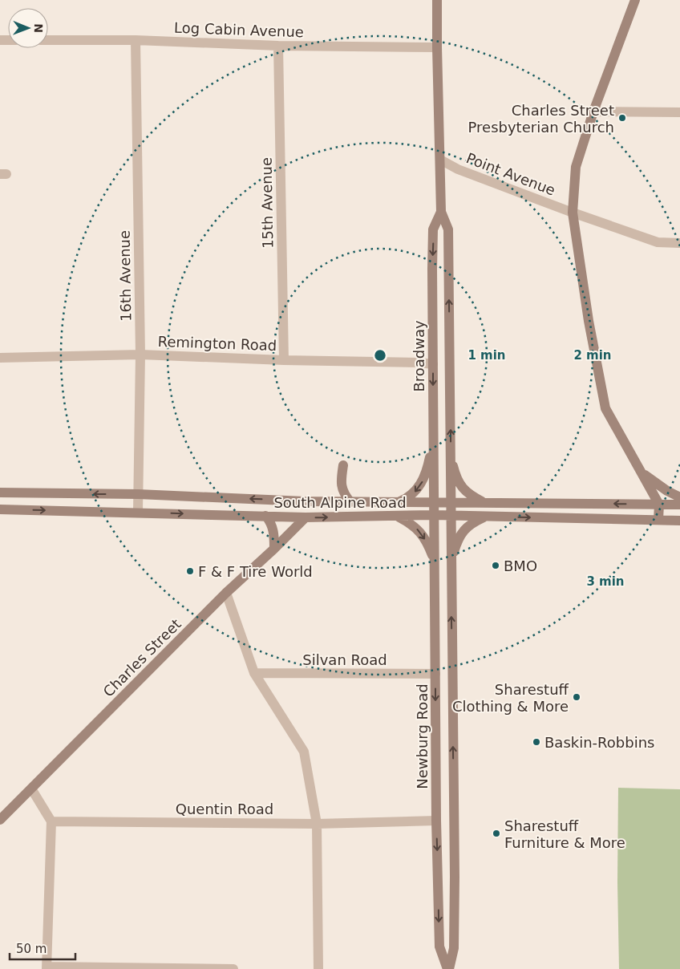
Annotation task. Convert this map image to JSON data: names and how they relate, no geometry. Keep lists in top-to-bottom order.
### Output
{
  "streets": {
    "main road": [
      "Broadway",
      "South Alpine Road",
      "Charles Street",
      "Newburg Road"
    ],
    "street": [
      "Log Cabin Avenue",
      "Point Avenue",
      "15th Avenue",
      "16th Avenue",
      "Remington Road",
      "Silvan Road",
      "Quentin Road"
    ]
  },
  "crossings": [
    ["Log Cabin Avenue", "15th Avenue"],
    ["Log Cabin Avenue", "16th Avenue"],
    ["Log Cabin Avenue", "Broadway"],
    ["Point Avenue", "Broadway"],
    ["15th Avenue", "Remington Road"],
    ["16th Avenue", "Remington Road"],
    ["16th Avenue", "South Alpine Road"],
    ["Remington Road", "Broadway"],
    ["Broadway", "South Alpine Road"],
    ["Broadway", "Newburg Road"],
    ["South Alpine Road", "Charles Street"],
    ["South Alpine Road", "Newburg Road"],
    ["Silvan Road", "Newburg Road"],
    ["Newburg Road", "Quentin Road"]
  ],
  "places": [
    "Charles Street Presbyterian Church",
    "BMO",
    "F & F Tire World",
    "Sharestuff Clothing & More",
    "Baskin-Robbins",
    "Sharestuff Furniture & More"
  ],
  "scale_bar": "50 m",
  "north": "right",
  "rings": ["1 min", "2 min", "3 min"]
}
